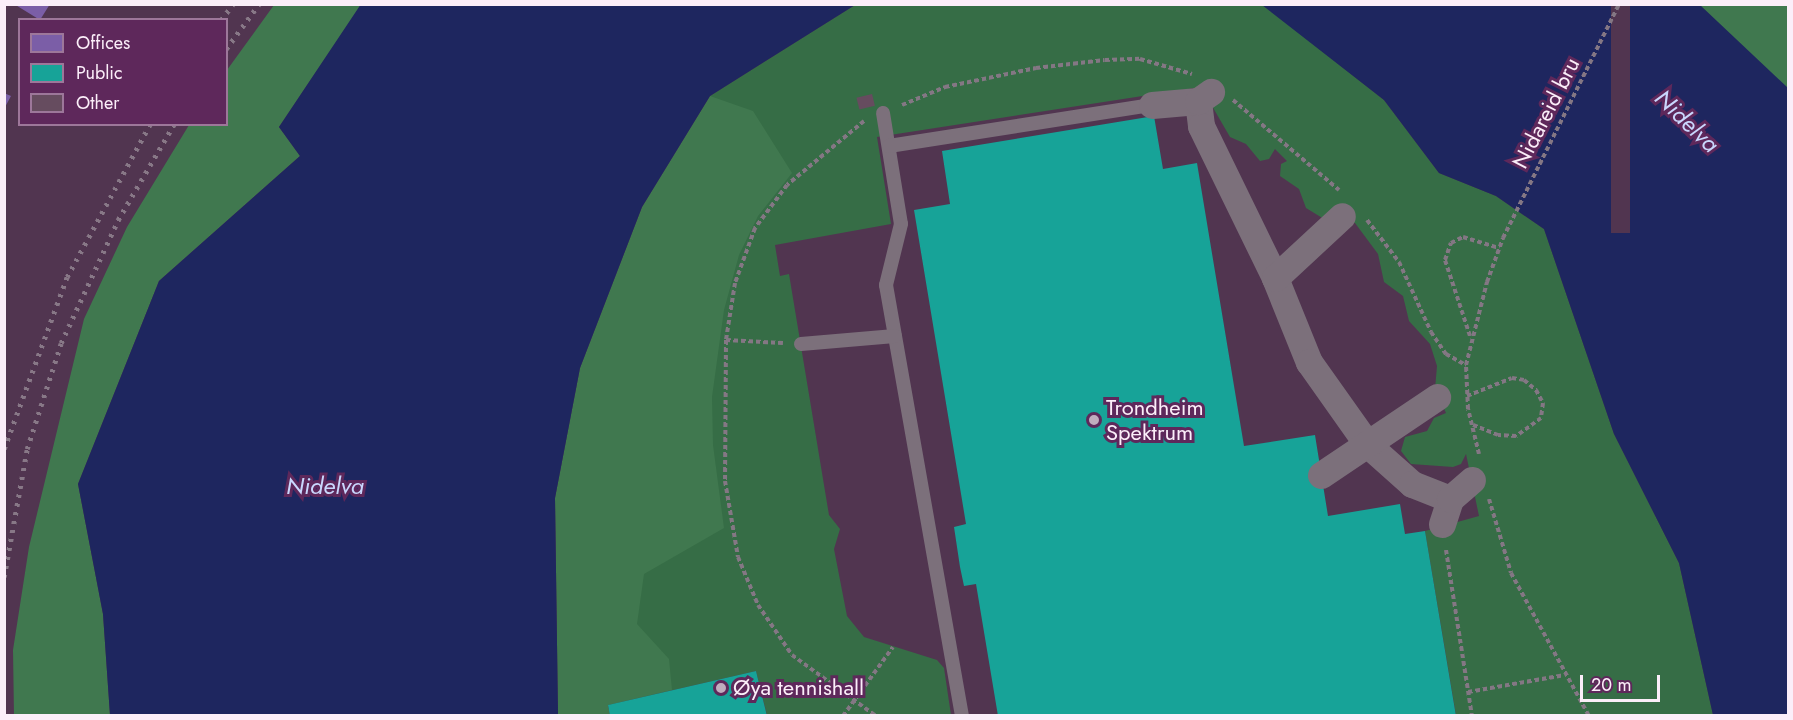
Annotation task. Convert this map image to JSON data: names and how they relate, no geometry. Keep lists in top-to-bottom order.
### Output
{
  "streets": {
    "path": ["Nidareid bru"]
  },
  "water": ["Nidelva"],
  "places": ["Trondheim Spektrum", "Øya tennishall"],
  "legend": ["Offices", "Public", "Other"],
  "scale_bar": "20 m"
}
